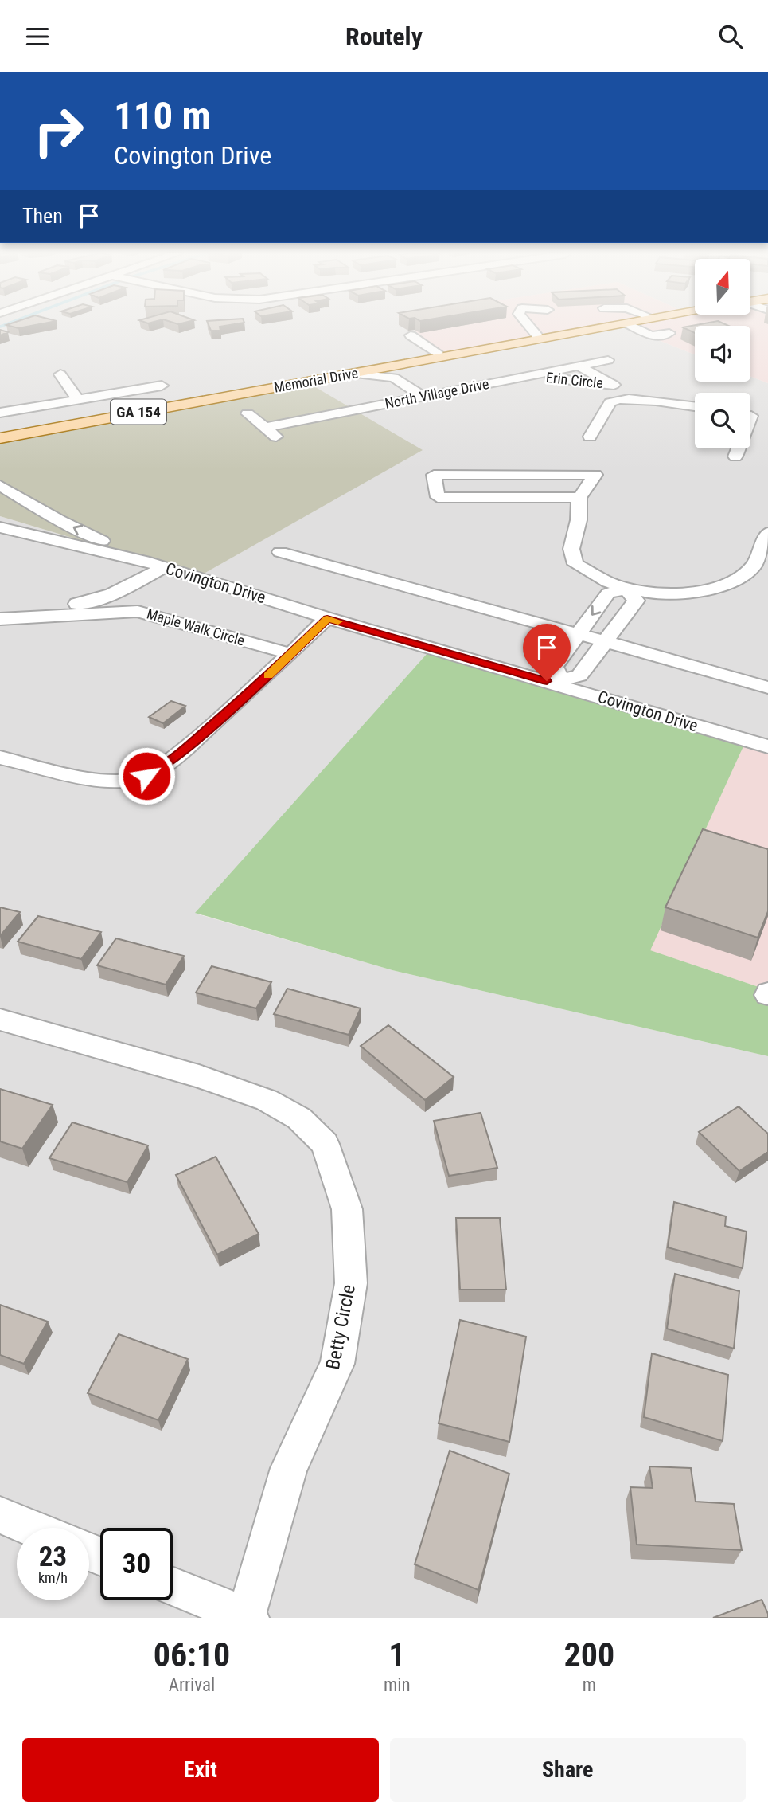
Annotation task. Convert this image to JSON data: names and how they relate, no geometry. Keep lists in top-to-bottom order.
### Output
{
  "streets": {
    "main road": ["Memorial Drive", "GA 154"],
    "street": [
      "Erin Circle",
      "North Village Drive",
      "Covington Drive",
      "Maple Walk Circle",
      "Betty Circle"
    ]
  },
  "crossings": [
    ["Erin Circle", "North Village Drive"]
  ],
  "north": "top",
  "page": {
    "header": "Routely",
    "turn": ["110 m", "Covington Drive"],
    "then": "Then",
    "speed": "23 km/h",
    "limit": "30",
    "eta": [
      "06:10",
      "Arrival",
      "1",
      "min",
      "200",
      "m"
    ],
    "buttons": ["Exit", "Share"]
  }
}
